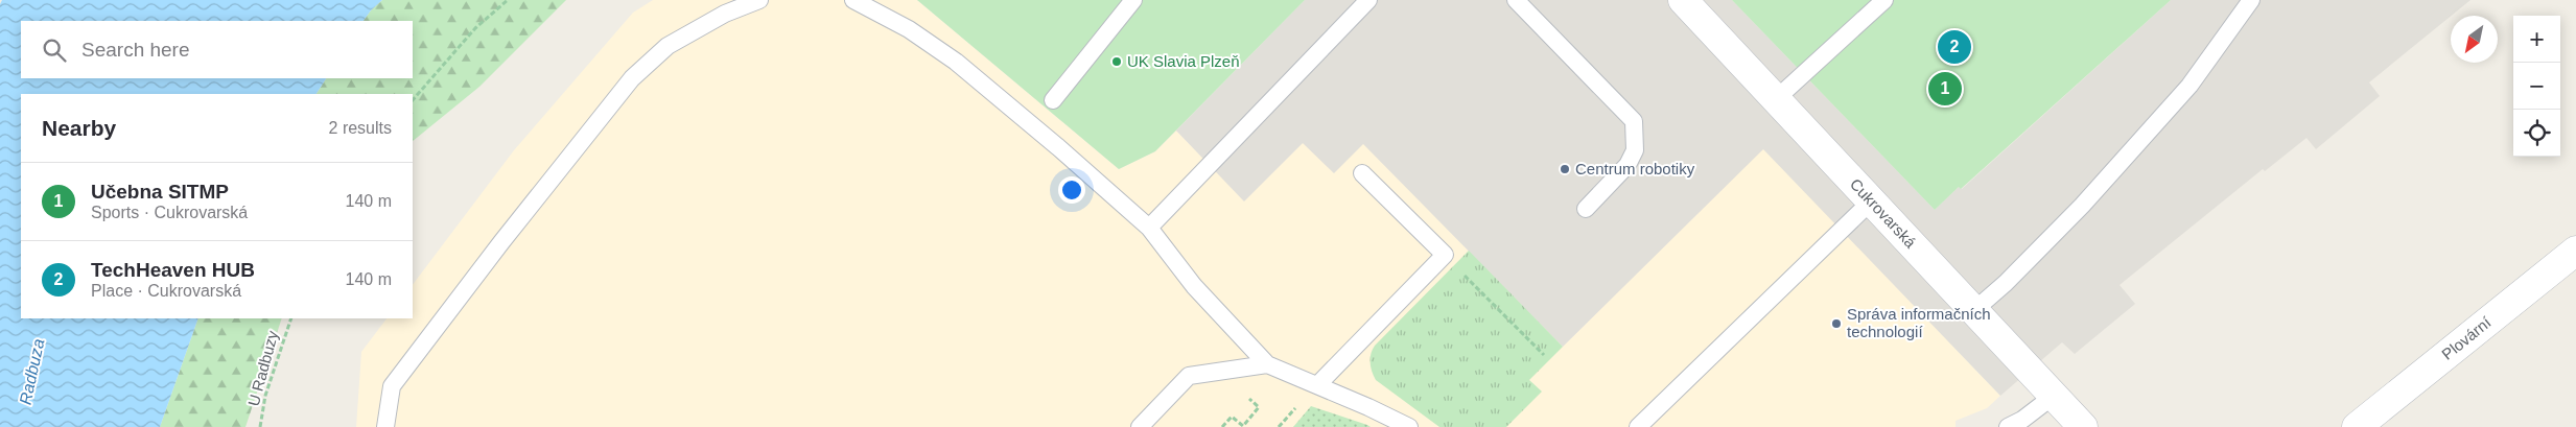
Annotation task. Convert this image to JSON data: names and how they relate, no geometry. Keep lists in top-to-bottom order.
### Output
{
  "streets": {
    "street": ["Cukrovarská", "Plovární"],
    "path": ["U Radbuzy"]
  },
  "water": ["Radbuza"],
  "places": ["UK Slavia Plzeň", "Centrum robotiky", "Správa informačních technologií"],
  "north": "bottom left",
  "page": {
    "map_buttons": ["+", "−"],
    "search": "Search here",
    "pins": ["2", "1"],
    "heading": ["Nearby", "2 results"],
    "list": [
      {
        "mark": "1",
        "name": "Učebna SITMP",
        "note": "Sports · Cukrovarská",
        "value": "140 m"
      },
      {
        "mark": "2",
        "name": "TechHeaven HUB",
        "note": "Place · Cukrovarská",
        "value": "140 m"
      }
    ]
  }
}
